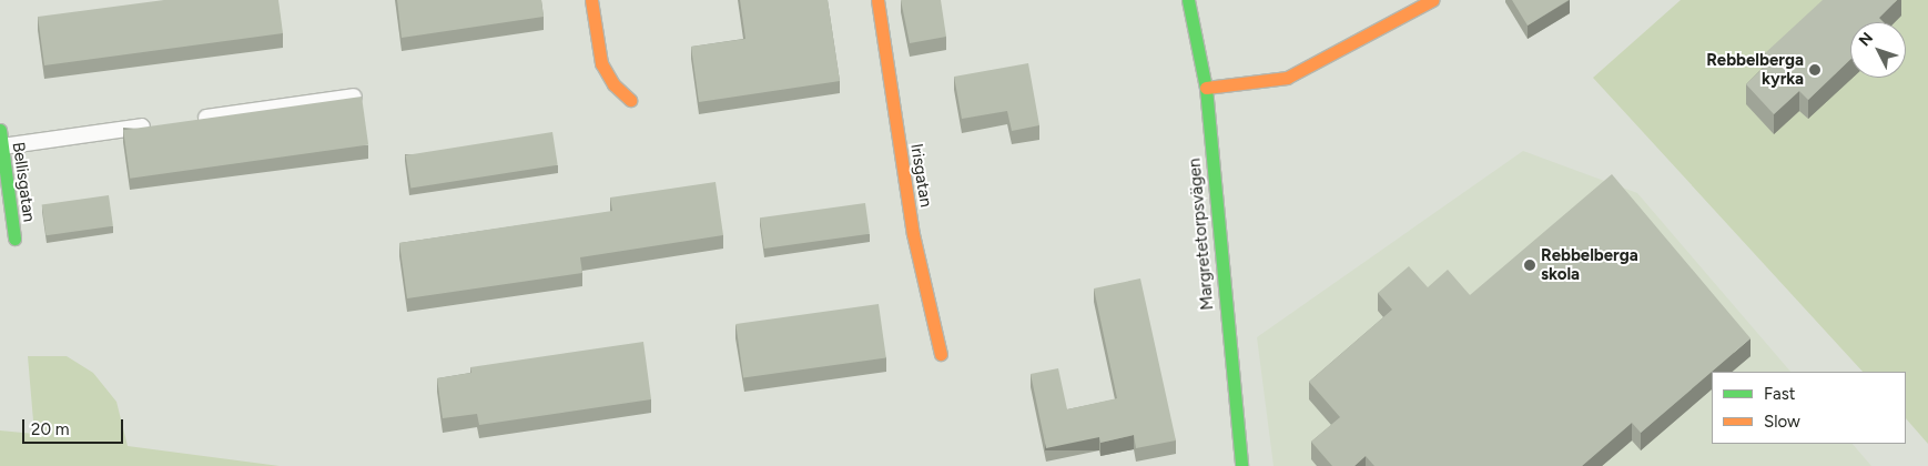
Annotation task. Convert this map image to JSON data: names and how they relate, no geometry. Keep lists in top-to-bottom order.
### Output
{
  "streets": {
    "street": ["Irisgatan", "Bellisgatan", "Margretetorpsvägen"]
  },
  "places": ["Rebbelberga kyrka", "Rebbelberga skola"],
  "legend": ["Fast", "Slow"],
  "scale_bar": "20 m",
  "north": "top left"
}
